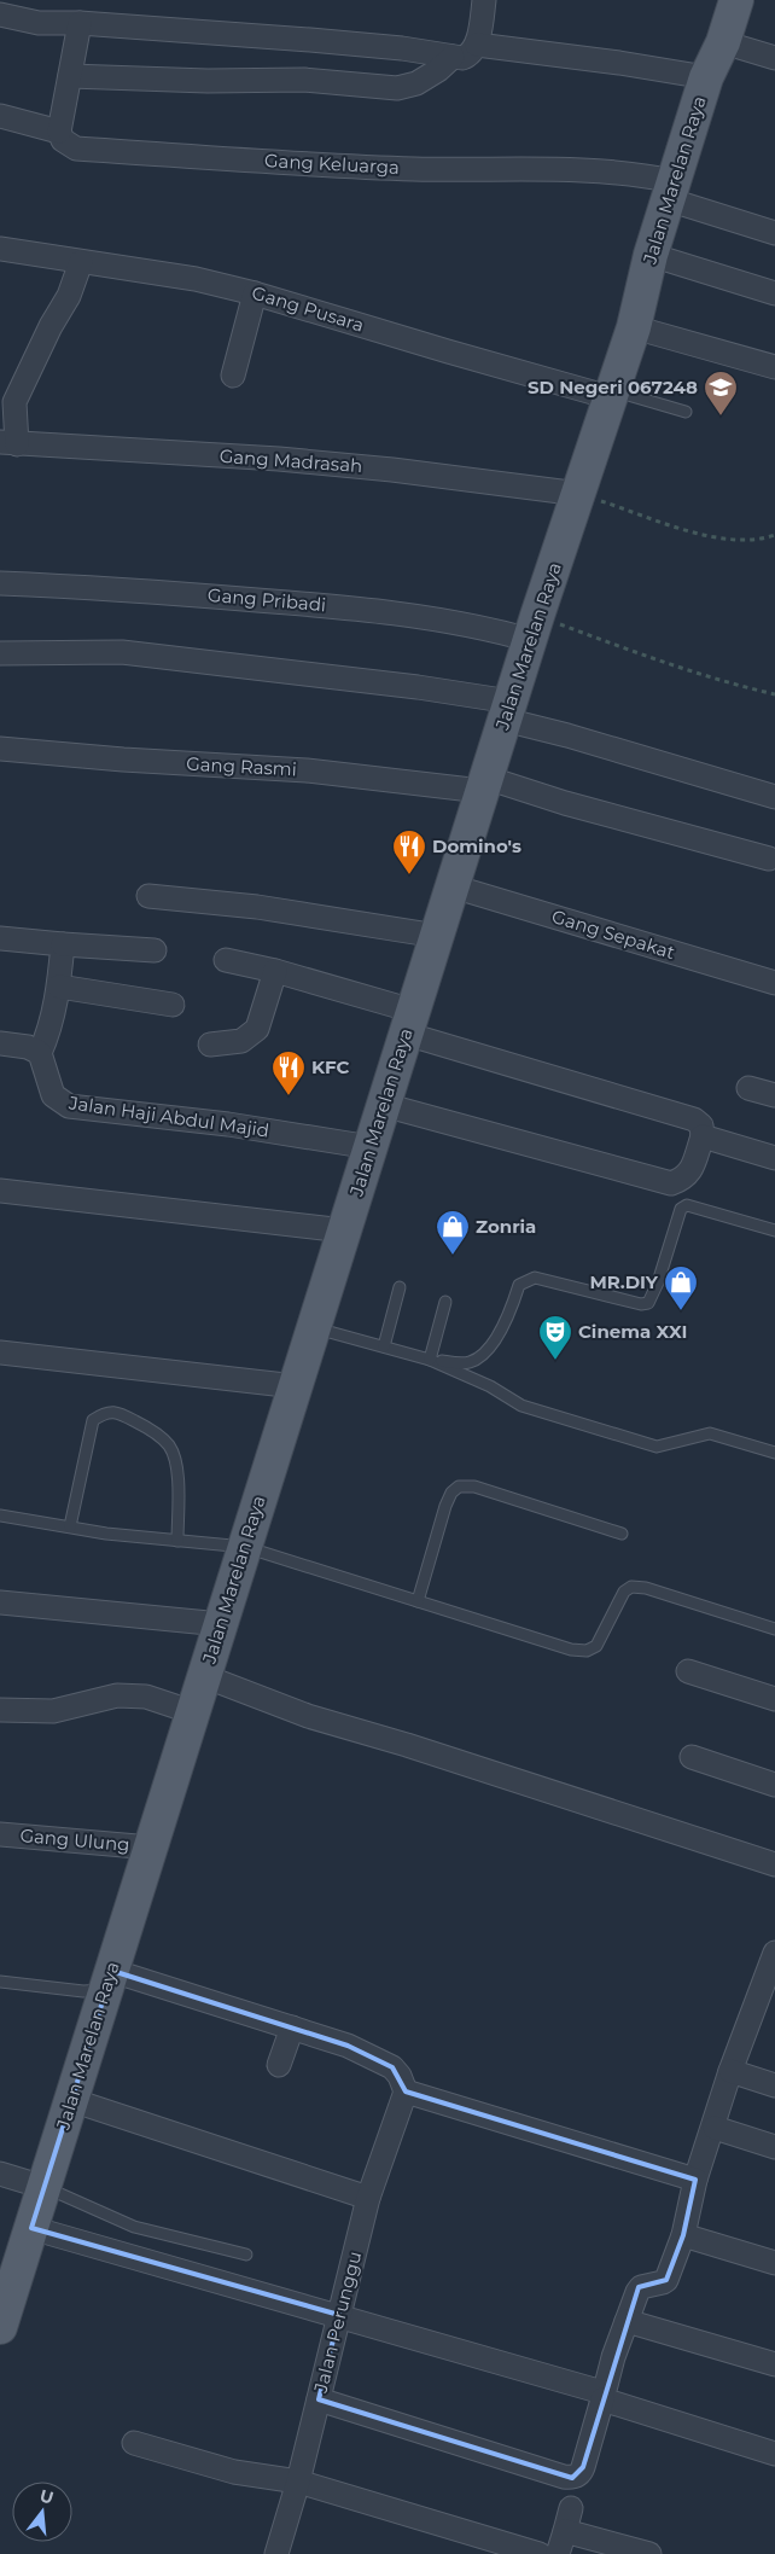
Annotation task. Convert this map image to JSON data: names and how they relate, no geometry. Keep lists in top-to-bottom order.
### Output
{
  "streets": {
    "main road": ["Jalan Marelan Raya"],
    "street": [
      "Gang Keluarga",
      "Gang Pusara",
      "Gang Madrasah",
      "Gang Pribadi",
      "Gang Rasmi",
      "Gang Sepakat",
      "Jalan Haji Abdul Majid",
      "Gang Ulung",
      "Jalan Perunggu"
    ]
  },
  "crossings": [
    ["Gang Keluarga", "Jalan Marelan Raya"],
    ["Jalan Marelan Raya", "Gang Pusara"],
    ["Jalan Marelan Raya", "Gang Madrasah"],
    ["Jalan Marelan Raya", "Gang Pribadi"],
    ["Jalan Marelan Raya", "Gang Rasmi"],
    ["Jalan Marelan Raya", "Gang Sepakat"],
    ["Jalan Marelan Raya", "Jalan Haji Abdul Majid"],
    ["Jalan Marelan Raya", "Gang Ulung"]
  ],
  "places": {
    "school or university": ["SD Negeri 067248"],
    "restaurant": ["Domino's", "KFC"],
    "shop": ["Zonria", "MR.DIY"],
    "theatre": ["Cinema XXI"]
  },
  "north": "top"
}
